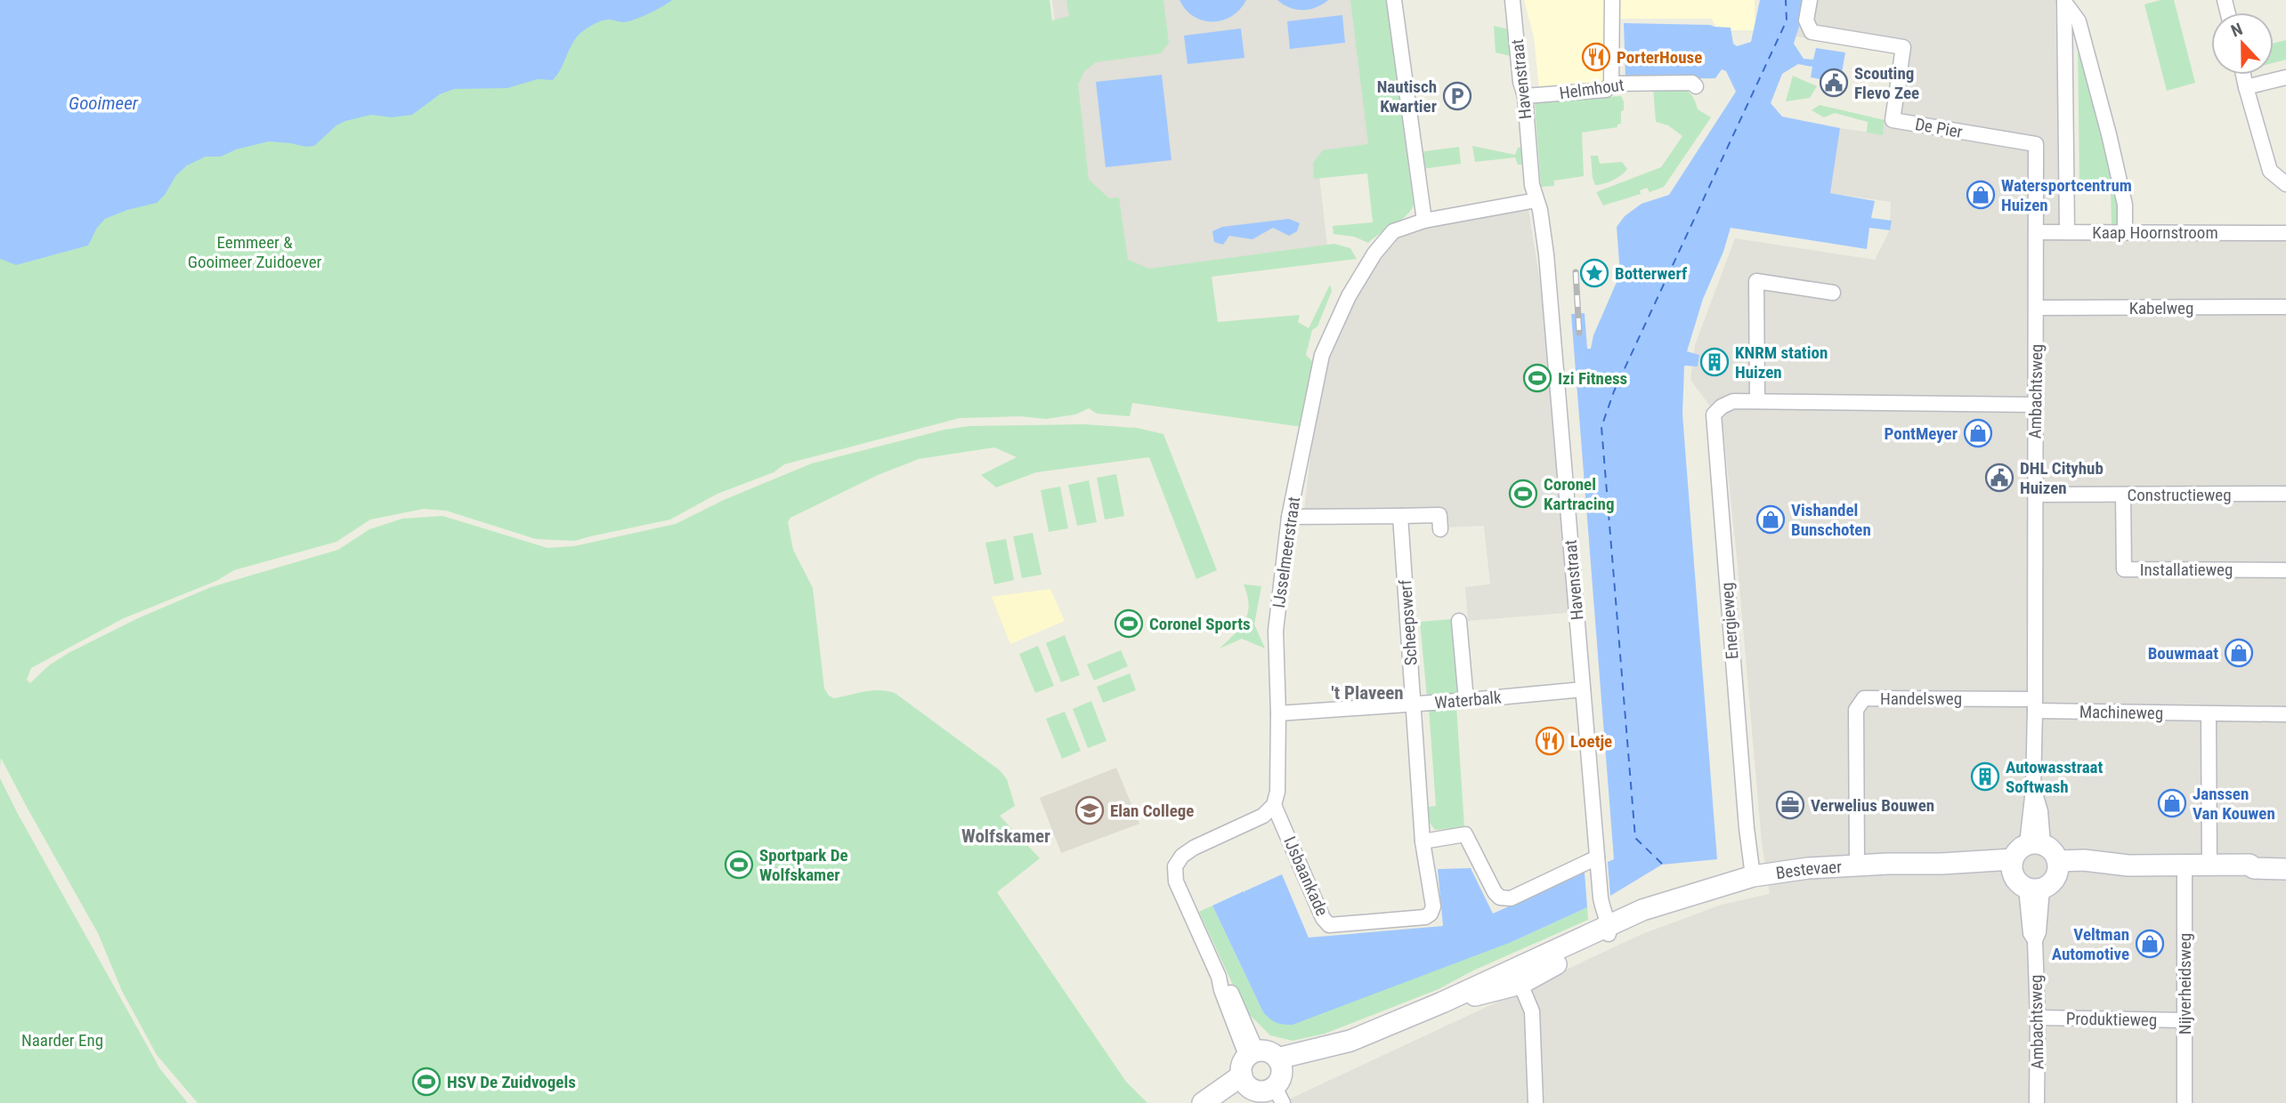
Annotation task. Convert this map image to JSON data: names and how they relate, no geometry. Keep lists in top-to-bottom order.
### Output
{
  "streets": {
    "street": [
      "Havenstraat",
      "Helmhout",
      "De Pier",
      "Kaap Hoornstroom",
      "Kabelweg",
      "Ambachtsweg",
      "Constructieweg",
      "IJsselmeerstraat",
      "Installatieweg",
      "Energieweg",
      "Scheepswerf",
      "Handelsweg",
      "Waterbalk",
      "Machineweg",
      "Bestevaer",
      "IJsbaankade",
      "Nijverheidsweg",
      "Produktieweg"
    ]
  },
  "crossings": [
    ["Havenstraat", "Helmhout"],
    ["Havenstraat", "IJsselmeerstraat"],
    ["Havenstraat", "Waterbalk"],
    ["Havenstraat", "Bestevaer"],
    ["De Pier", "Ambachtsweg"],
    ["Kaap Hoornstroom", "Ambachtsweg"],
    ["Kabelweg", "Ambachtsweg"],
    ["Ambachtsweg", "Constructieweg"],
    ["Ambachtsweg", "Energieweg"],
    ["Ambachtsweg", "Handelsweg"],
    ["Ambachtsweg", "Machineweg"],
    ["Ambachtsweg", "Bestevaer"],
    ["Ambachtsweg", "Produktieweg"],
    ["Constructieweg", "Installatieweg"],
    ["IJsselmeerstraat", "Waterbalk"],
    ["IJsselmeerstraat", "IJsbaankade"],
    ["Energieweg", "Bestevaer"],
    ["Scheepswerf", "Waterbalk"],
    ["Scheepswerf", "IJsbaankade"],
    ["Handelsweg", "Machineweg"],
    ["Handelsweg", "Bestevaer"],
    ["Nijverheidsweg", "Produktieweg"]
  ],
  "districts": ["'t Plaveen", "Wolfskamer"],
  "water": ["Gooimeer"],
  "parks": ["Eemmeer & Gooimeer Zuidoever", "Naarder Eng"],
  "places": {
    "restaurant": ["PorterHouse", "Loetje"],
    "public building": ["Scouting Flevo Zee", "DHL Cityhub Huizen"],
    "parking": ["Nautisch Kwartier"],
    "shop": [
      "Watersportcentrum Huizen",
      "PontMeyer",
      "Vishandel Bunschoten",
      "Bouwmaat",
      "Janssen Van Kouwen",
      "Veltman Automotive"
    ],
    "place": ["Botterwerf"],
    "building": ["KNRM station Huizen", "Autowasstraat Softwash"],
    "sports": [
      "Izi Fitness",
      "Coronel Kartracing",
      "Coronel Sports",
      "Sportpark De Wolfskamer",
      "HSV De Zuidvogels"
    ],
    "office": ["Verwelius Bouwen"],
    "school or university": ["Elan College"]
  },
  "north": "top"
}
